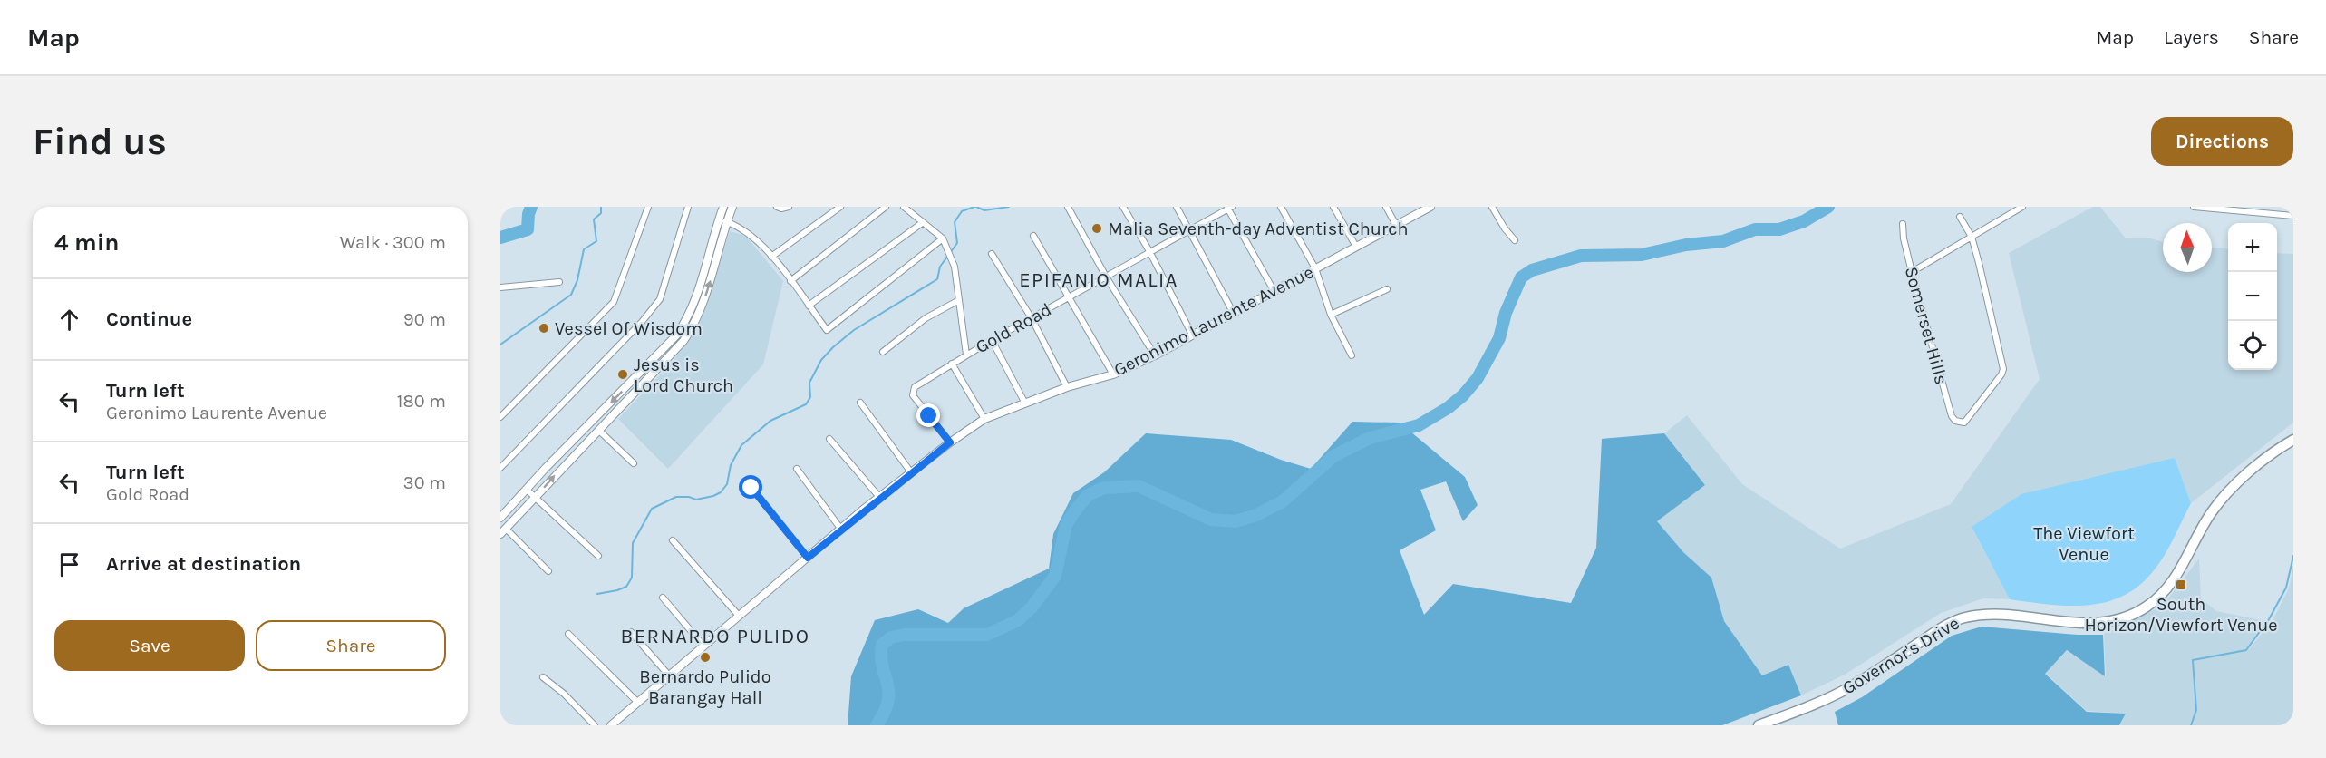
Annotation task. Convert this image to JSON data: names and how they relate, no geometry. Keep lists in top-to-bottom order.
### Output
{
  "streets": {
    "highway": ["Governor's Drive"],
    "street": ["Geronimo Laurente Avenue", "Somerset Hills", "Gold Road"]
  },
  "districts": ["EPIFANIO MALIA", "BERNARDO PULIDO"],
  "parks": ["The Viewfort Venue"],
  "places": {
    "other": [
      "Malia Seventh-day Adventist Church",
      "Vessel Of Wisdom",
      "Jesus is Lord Church",
      "Bernardo Pulido Barangay Hall"
    ],
    "transit": ["South Horizon/Viewfort Venue"]
  },
  "north": "top",
  "page": {
    "header": "Map",
    "nav": ["Map", "Layers", "Share"],
    "buttons": [
      "Directions",
      ["Save", "Share"]
    ],
    "title": "Find us",
    "heading": ["4 min", "Walk · 300 m"],
    "map_buttons": ["+", "−"],
    "list": [
      ["Continue", "90 m"],
      ["Turn left", "Geronimo Laurente Avenue", "180 m"],
      ["Turn left", "Gold Road", "30 m"],
      "Arrive at destination"
    ]
  }
}
